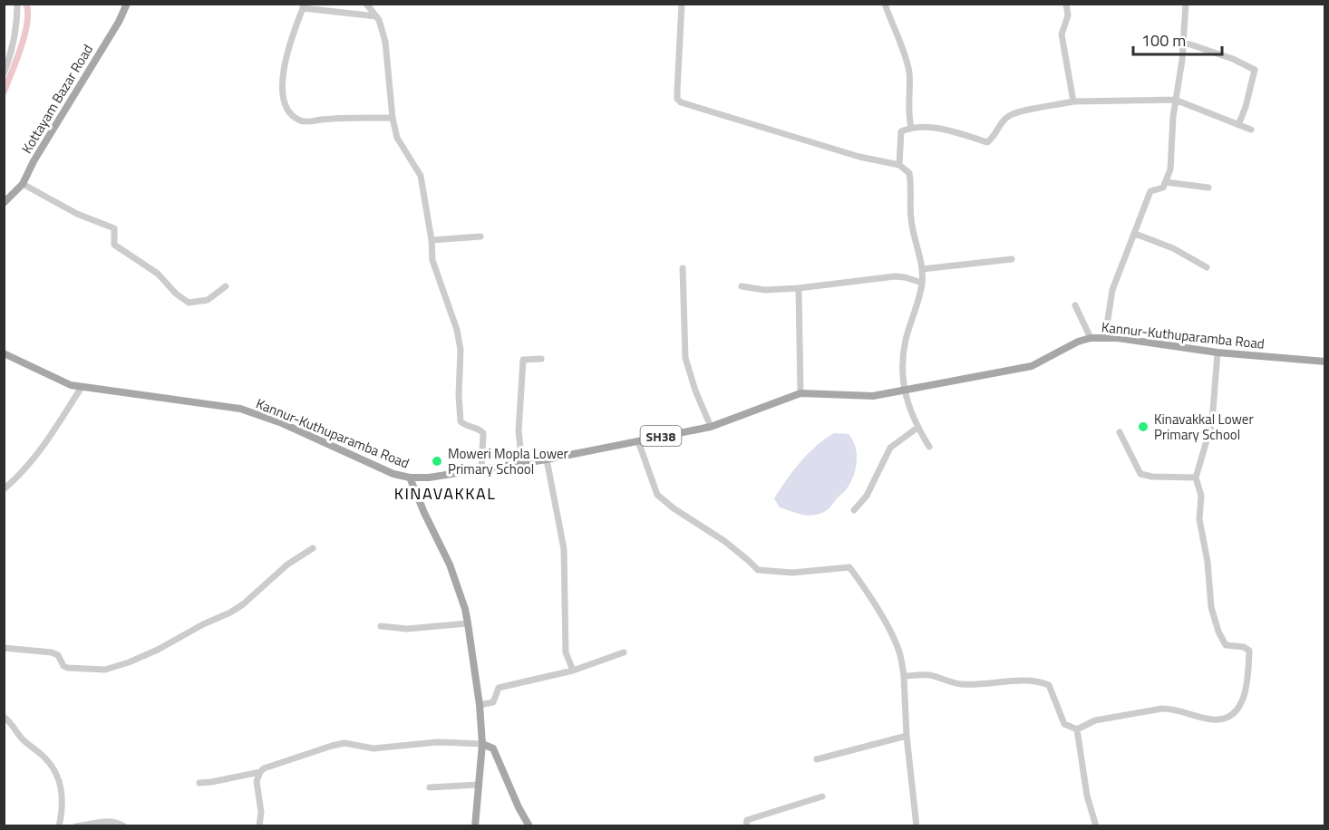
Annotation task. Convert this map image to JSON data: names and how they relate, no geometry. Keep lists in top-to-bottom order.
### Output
{
  "streets": {
    "main road": ["Kottayam Bazar Road", "Kannur-Kuthuparamba Road", "SH38"]
  },
  "districts": ["KINAVAKKAL"],
  "places": ["Kinavakkal Lower Primary School", "Moweri Mopla Lower Primary School"],
  "scale_bar": "100 m"
}
